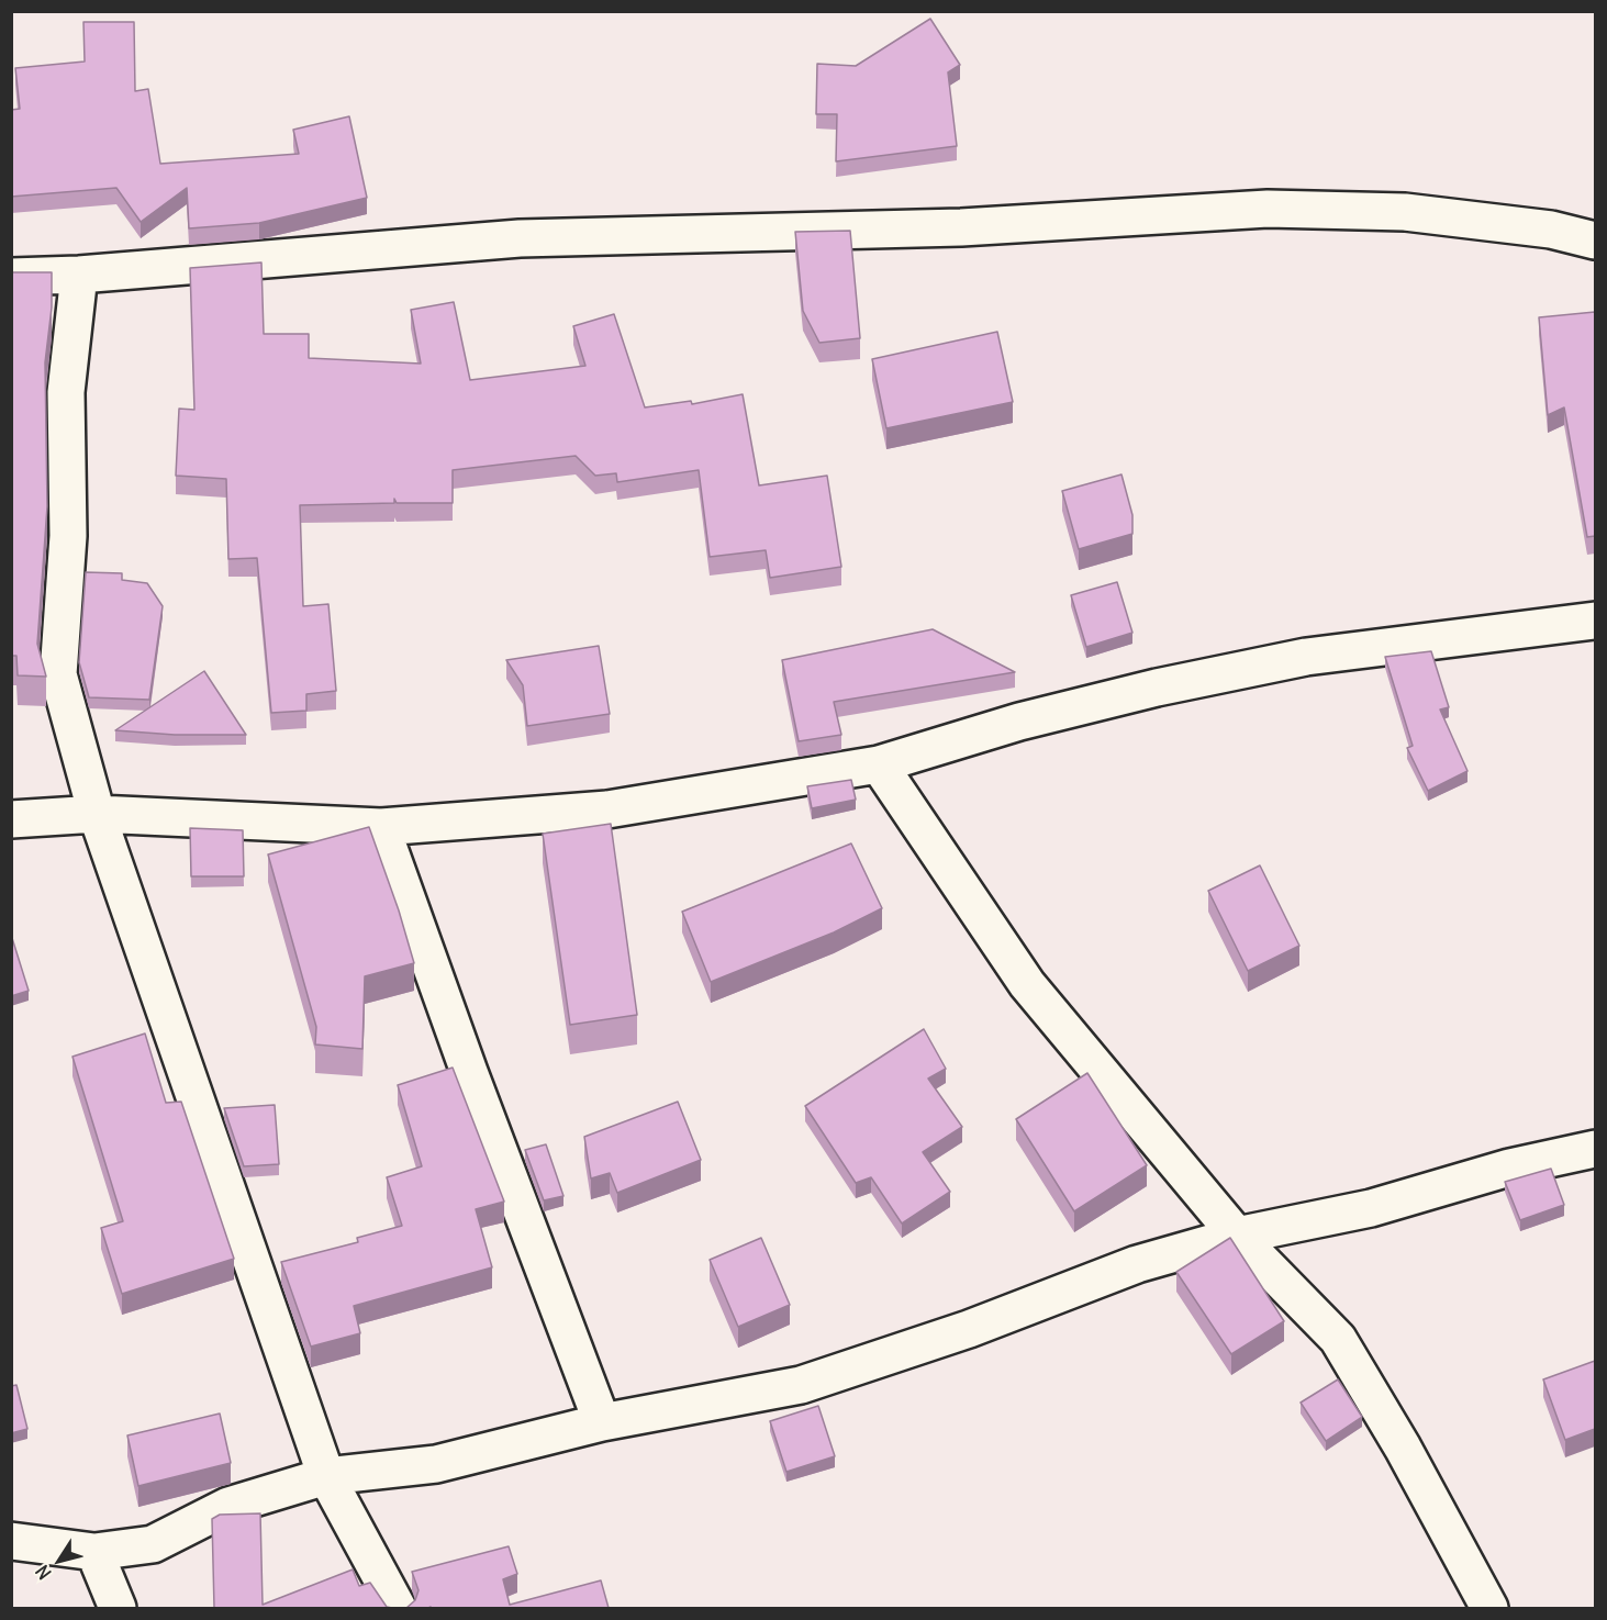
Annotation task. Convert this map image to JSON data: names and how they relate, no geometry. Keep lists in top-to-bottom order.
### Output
{
  "north": "bottom left"
}
